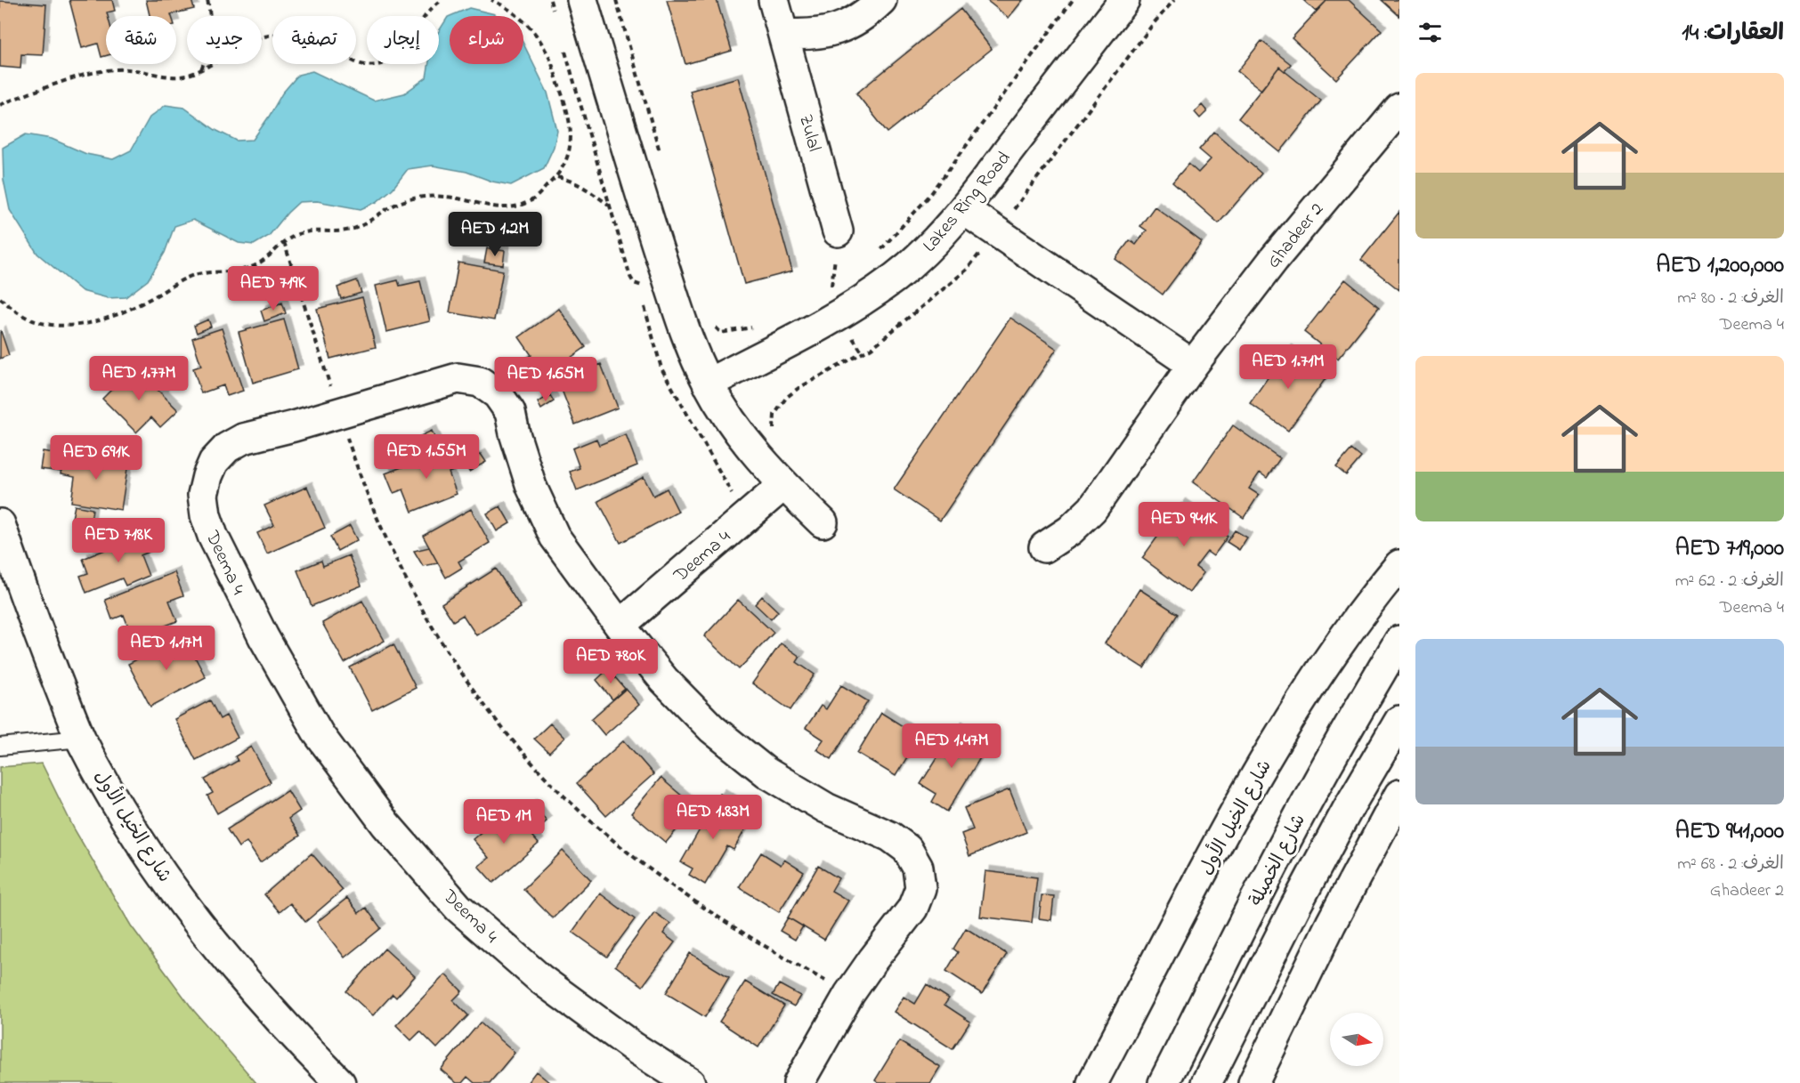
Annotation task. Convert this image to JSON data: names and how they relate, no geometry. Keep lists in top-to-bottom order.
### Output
{
  "streets": {
    "street": [
      "Zulal",
      "Lakes Ring Road",
      "Ghadeer 2",
      "Deema 4",
      "شارع الخيل الأول",
      "شارع الخميلة"
    ]
  },
  "north": "right",
  "page": {
    "heading": "العقارات: 14",
    "chip": [
      "شراء",
      "إيجار",
      "تصفية",
      "جديد",
      "شقة"
    ],
    "list": [
      {
        "name": "AED 1,200,000",
        "note": "الغرف: 2 · 80 m² · Deema 4"
      },
      {
        "name": "AED 719,000",
        "note": "الغرف: 2 · 62 m² · Deema 4"
      },
      {
        "name": "AED 941,000",
        "note": "الغرف: 2 · 68 m² · Ghadeer 2"
      }
    ],
    "price": [
      "AED 1.2M",
      "AED 719K",
      "AED 1.71M",
      "AED 1.77M",
      "AED 1.65M",
      "AED 1.55M",
      "AED 691K",
      "AED 941K",
      "AED 718K",
      "AED 1.17M",
      "AED 780K",
      "AED 1.47M",
      "AED 1.83M",
      "AED 1M"
    ]
  }
}
